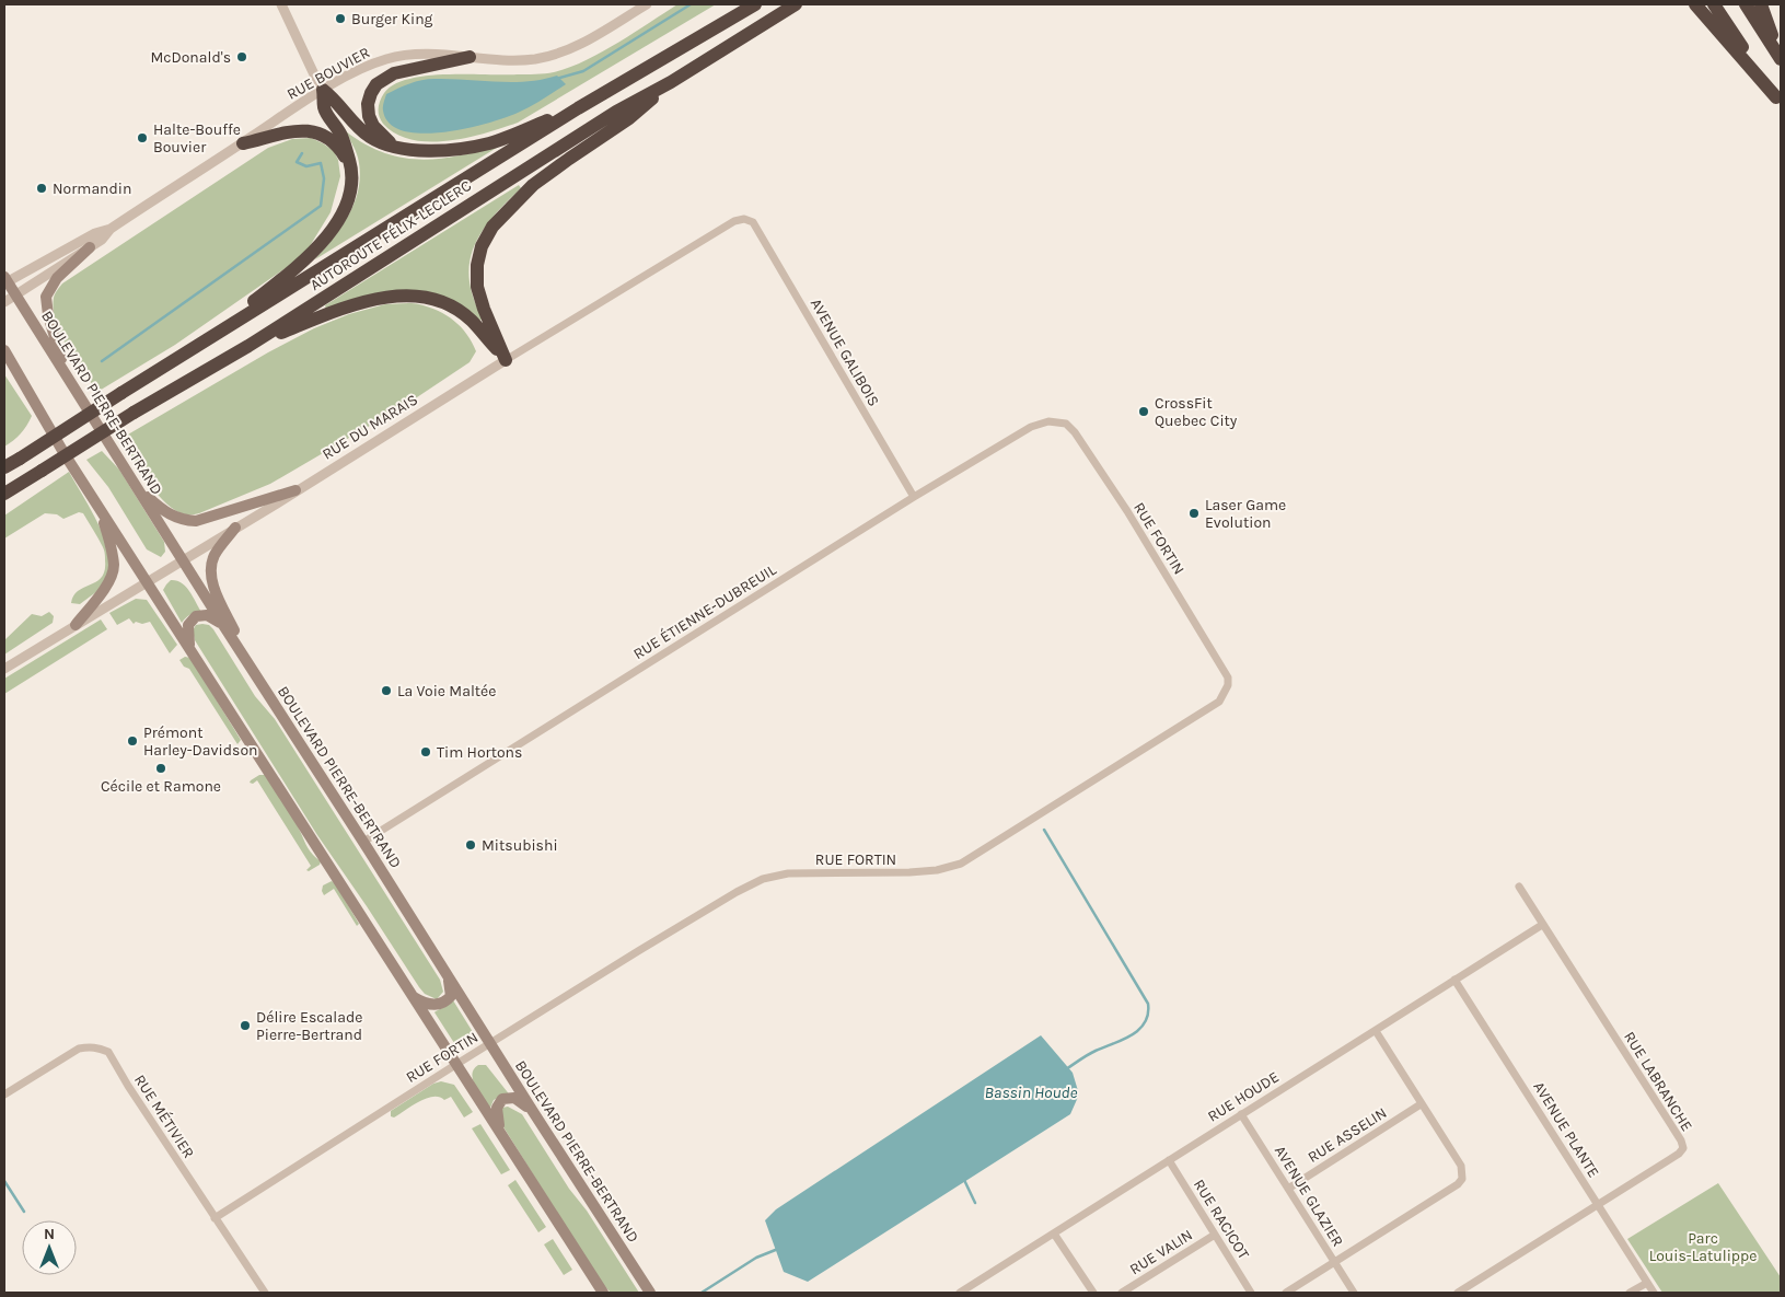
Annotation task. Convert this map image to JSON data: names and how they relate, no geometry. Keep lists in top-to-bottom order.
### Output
{
  "streets": {
    "highway": ["AUTOROUTE FÉLIX-LECLERC"],
    "main road": ["BOULEVARD PIERRE-BERTRAND"],
    "street": [
      "RUE BOUVIER",
      "AVENUE GALIBOIS",
      "RUE DU MARAIS",
      "RUE FORTIN",
      "RUE ÉTIENNE-DUBREUIL",
      "RUE LABRANCHE",
      "RUE HOUDE",
      "RUE MÉTIVIER",
      "AVENUE PLANTE",
      "RUE ASSELIN",
      "AVENUE GLAZIER",
      "RUE RACICOT",
      "RUE VALIN"
    ]
  },
  "crossings": [
    ["RUE BOUVIER", "BOULEVARD PIERRE-BERTRAND"],
    ["AVENUE GALIBOIS", "RUE DU MARAIS"],
    ["AVENUE GALIBOIS", "RUE ÉTIENNE-DUBREUIL"],
    ["BOULEVARD PIERRE-BERTRAND", "RUE DU MARAIS"],
    ["BOULEVARD PIERRE-BERTRAND", "RUE FORTIN"],
    ["BOULEVARD PIERRE-BERTRAND", "RUE ÉTIENNE-DUBREUIL"],
    ["RUE FORTIN", "RUE ÉTIENNE-DUBREUIL"],
    ["RUE FORTIN", "RUE MÉTIVIER"],
    ["RUE LABRANCHE", "RUE HOUDE"],
    ["RUE LABRANCHE", "AVENUE PLANTE"],
    ["RUE HOUDE", "AVENUE PLANTE"],
    ["RUE HOUDE", "AVENUE GLAZIER"],
    ["RUE HOUDE", "RUE RACICOT"],
    ["RUE ASSELIN", "AVENUE GLAZIER"],
    ["RUE RACICOT", "RUE VALIN"]
  ],
  "water": ["Bassin Houde"],
  "parks": ["Parc Louis-Latulippe"],
  "places": [
    "Burger King",
    "McDonald's",
    "Halte-Bouffe Bouvier",
    "Normandin",
    "CrossFit Quebec City",
    "Laser Game Evolution",
    "La Voie Maltée",
    "Prémont Harley-Davidson",
    "Tim Hortons",
    "Cécile et Ramone",
    "Mitsubishi",
    "Délire Escalade Pierre-Bertrand"
  ],
  "north": "top"
}
